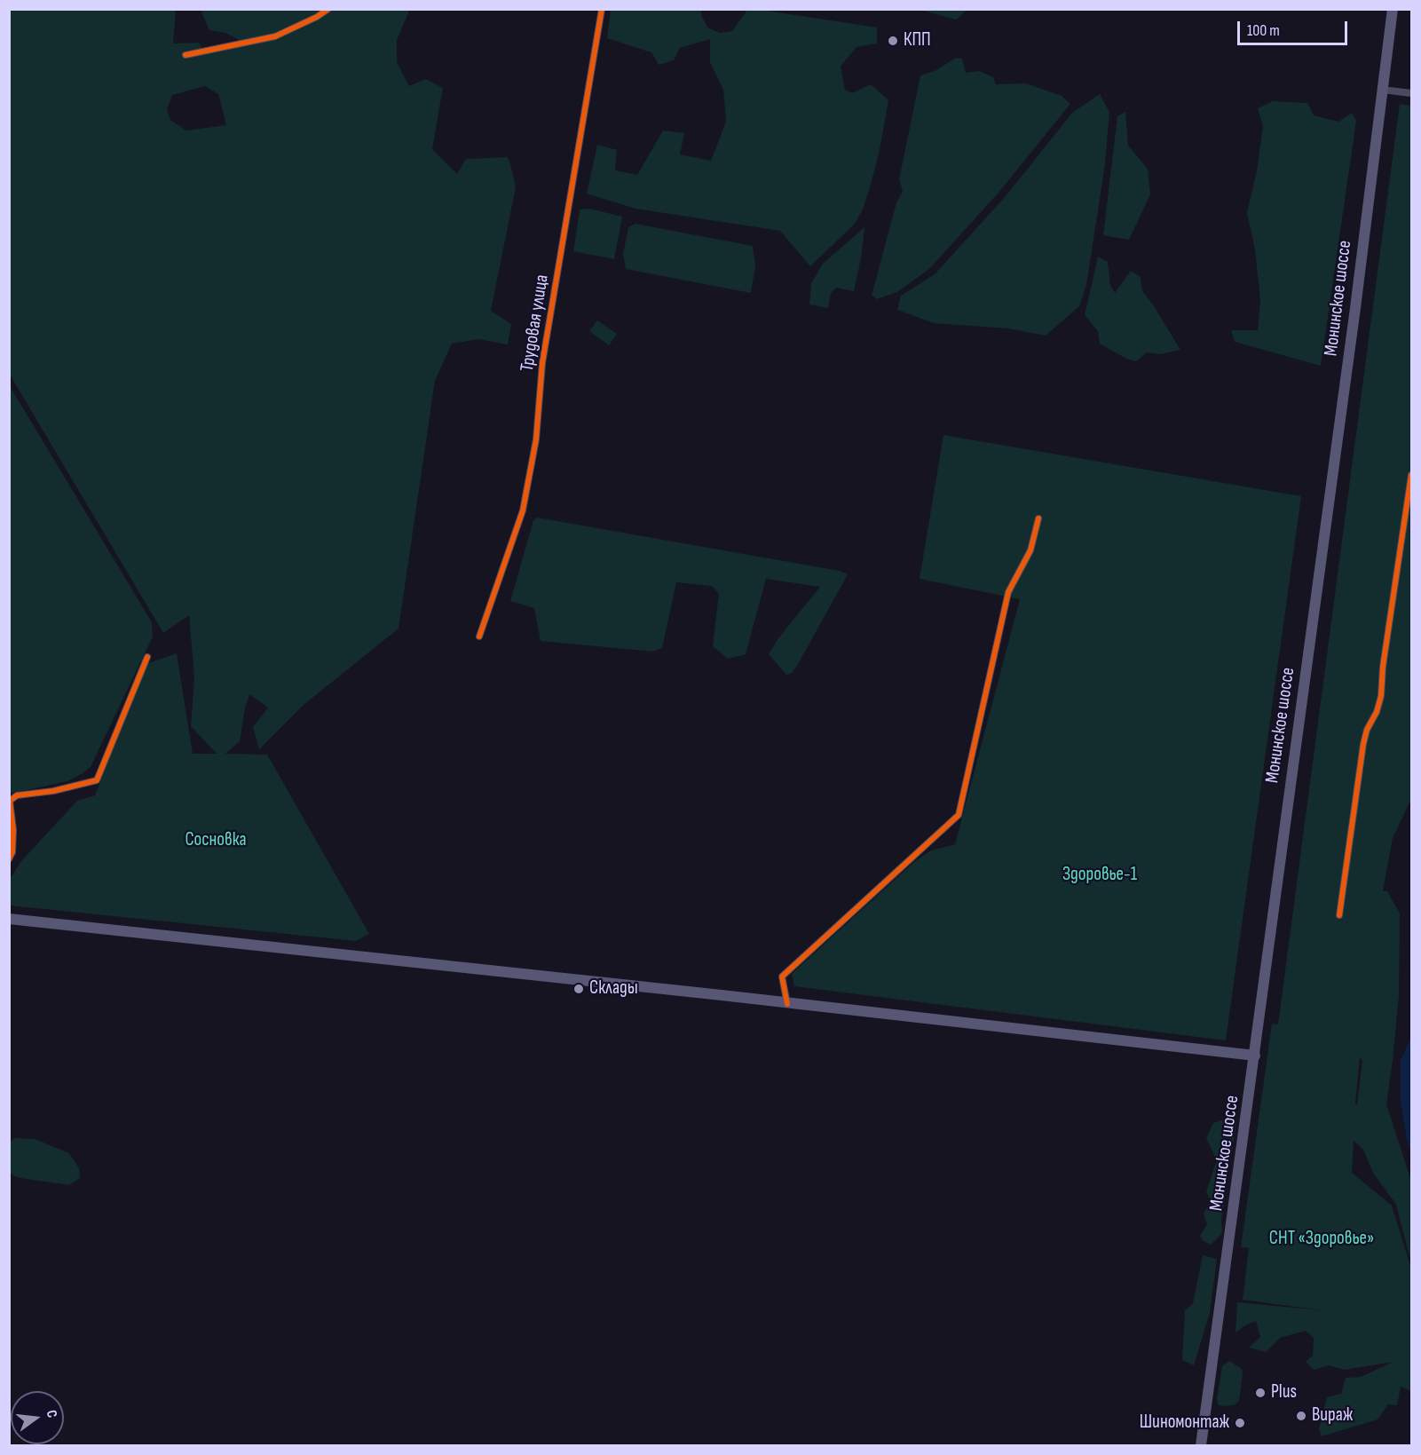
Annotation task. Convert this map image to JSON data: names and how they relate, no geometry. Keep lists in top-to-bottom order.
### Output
{
  "streets": {
    "main road": ["Монинское шоссе"],
    "street": ["Трудовая улица"]
  },
  "parks": ["Сосновка", "Здоровье-1", "СНТ «Здоровье»"],
  "places": [
    "КПП",
    "Склады",
    "Plus",
    "Вираж",
    "Шиномонтаж"
  ],
  "scale_bar": "100 m",
  "north": "right"
}
